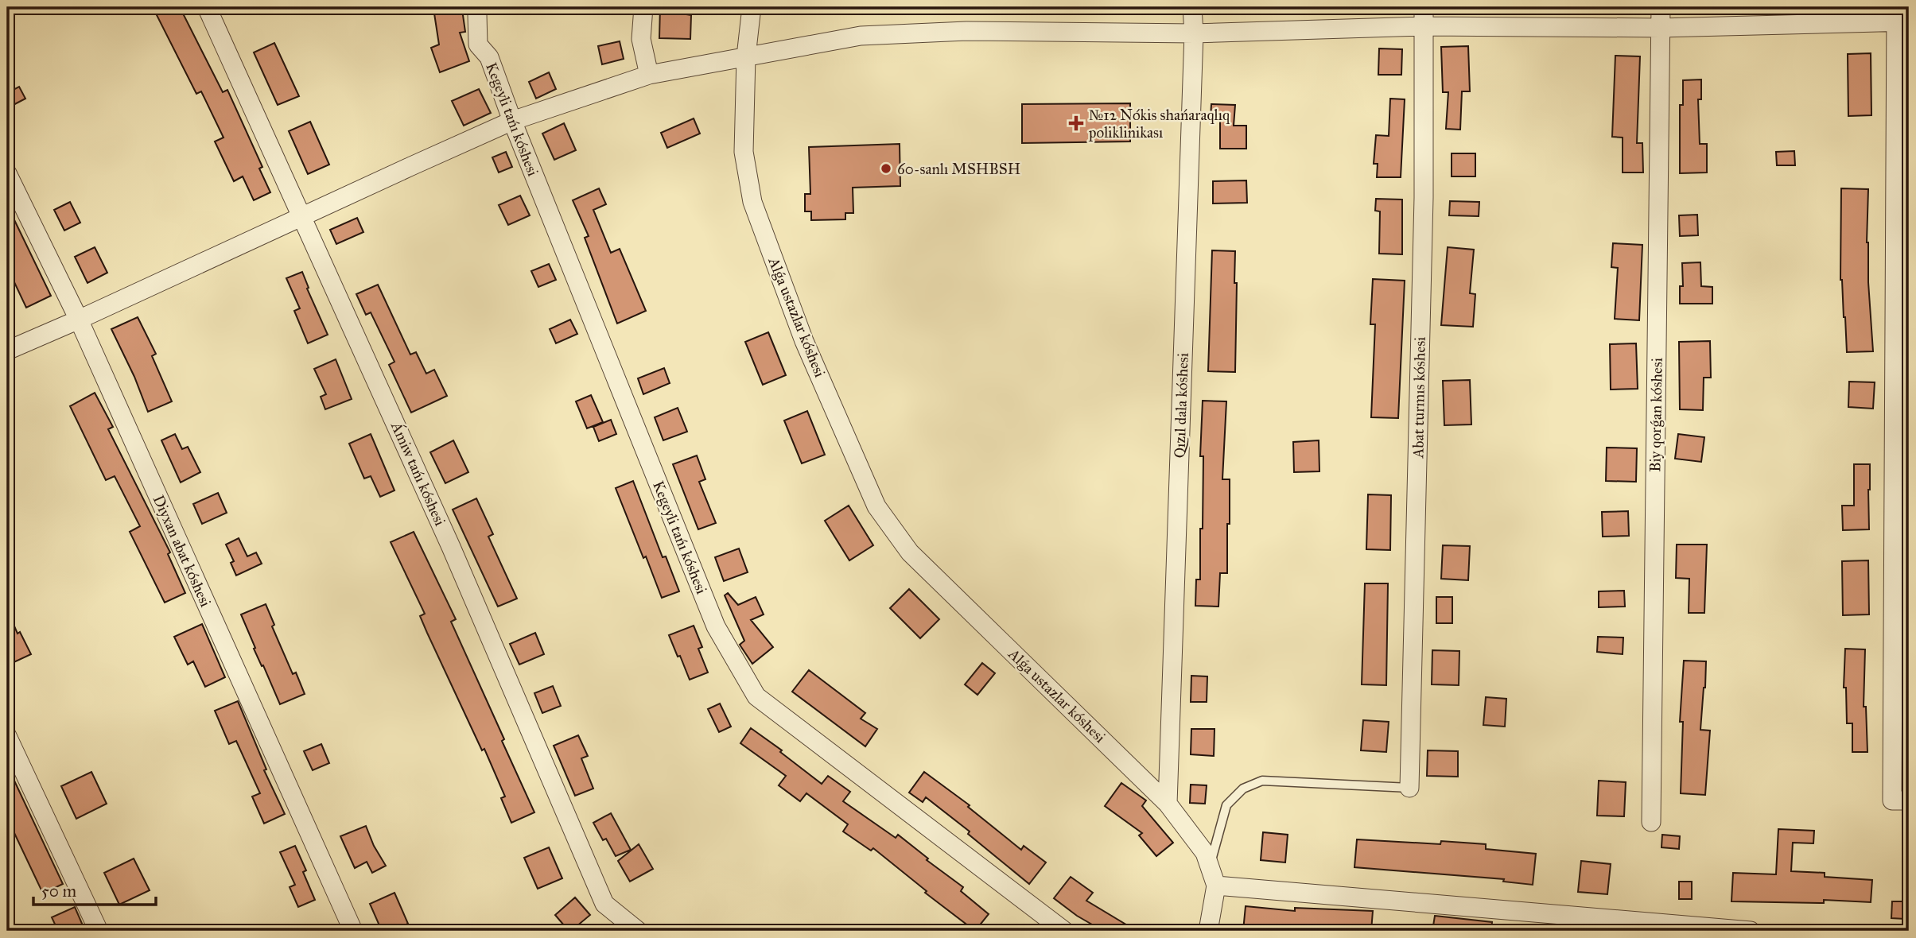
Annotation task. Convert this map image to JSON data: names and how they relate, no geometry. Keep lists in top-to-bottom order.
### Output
{
  "streets": {
    "street": [
      "Kegeyli tańı kóshesi",
      "Alǵa ustazlar kóshesi",
      "Abat turmıs kóshesi",
      "Qızıl dala kóshesi",
      "Biy qorǵan kóshesi",
      "Ámiw tańı kóshesi",
      "Diyxan abat kóshesi"
    ]
  },
  "crossings": [
    ["Alǵa ustazlar kóshesi", "Qızıl dala kóshesi"]
  ],
  "places": {
    "health": ["№12 Nókis shańaraqlıq poliklinikası"],
    "other": ["60-sanlı MSHBSH"]
  },
  "scale_bar": "50 m"
}
